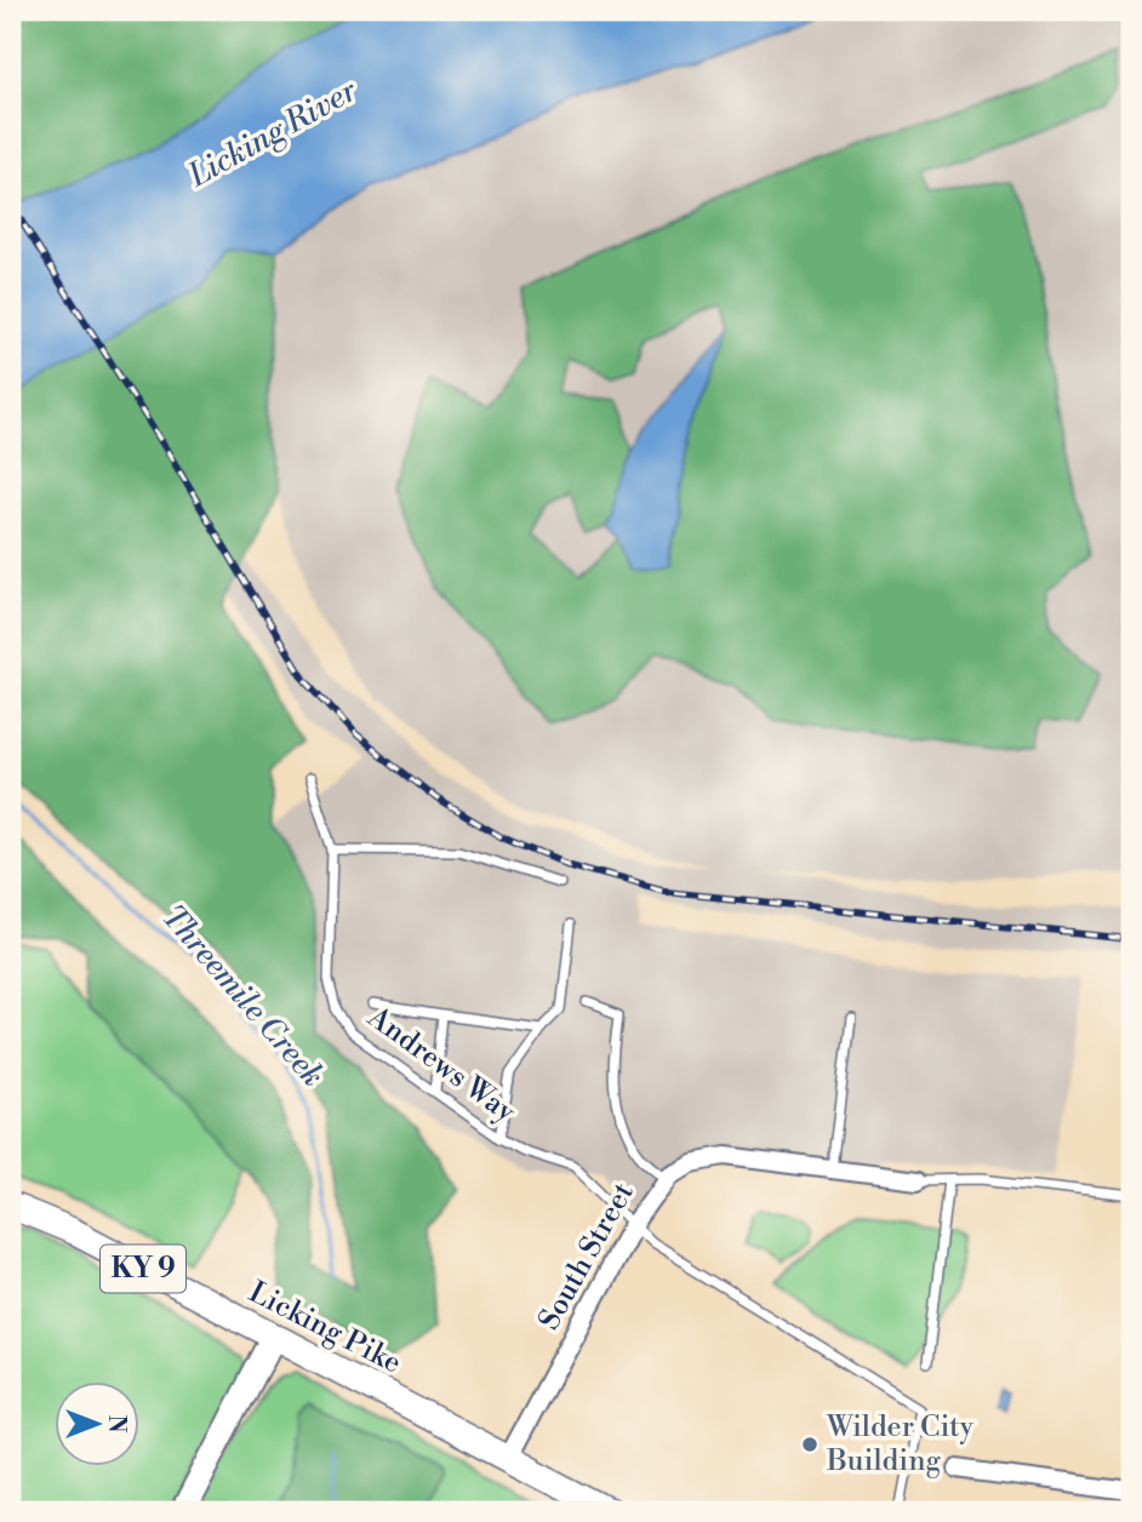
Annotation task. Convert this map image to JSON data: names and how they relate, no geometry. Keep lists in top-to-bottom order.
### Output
{
  "streets": {
    "main road": ["KY 9", "Licking Pike"],
    "street": ["South Street"],
    "lane": ["Andrews Way"]
  },
  "crossings": [
    ["Andrews Way", "South Street"],
    ["South Street", "Licking Pike"]
  ],
  "water": ["Licking River", "Threemile Creek"],
  "places": ["Wilder City Building"],
  "north": "right"
}
